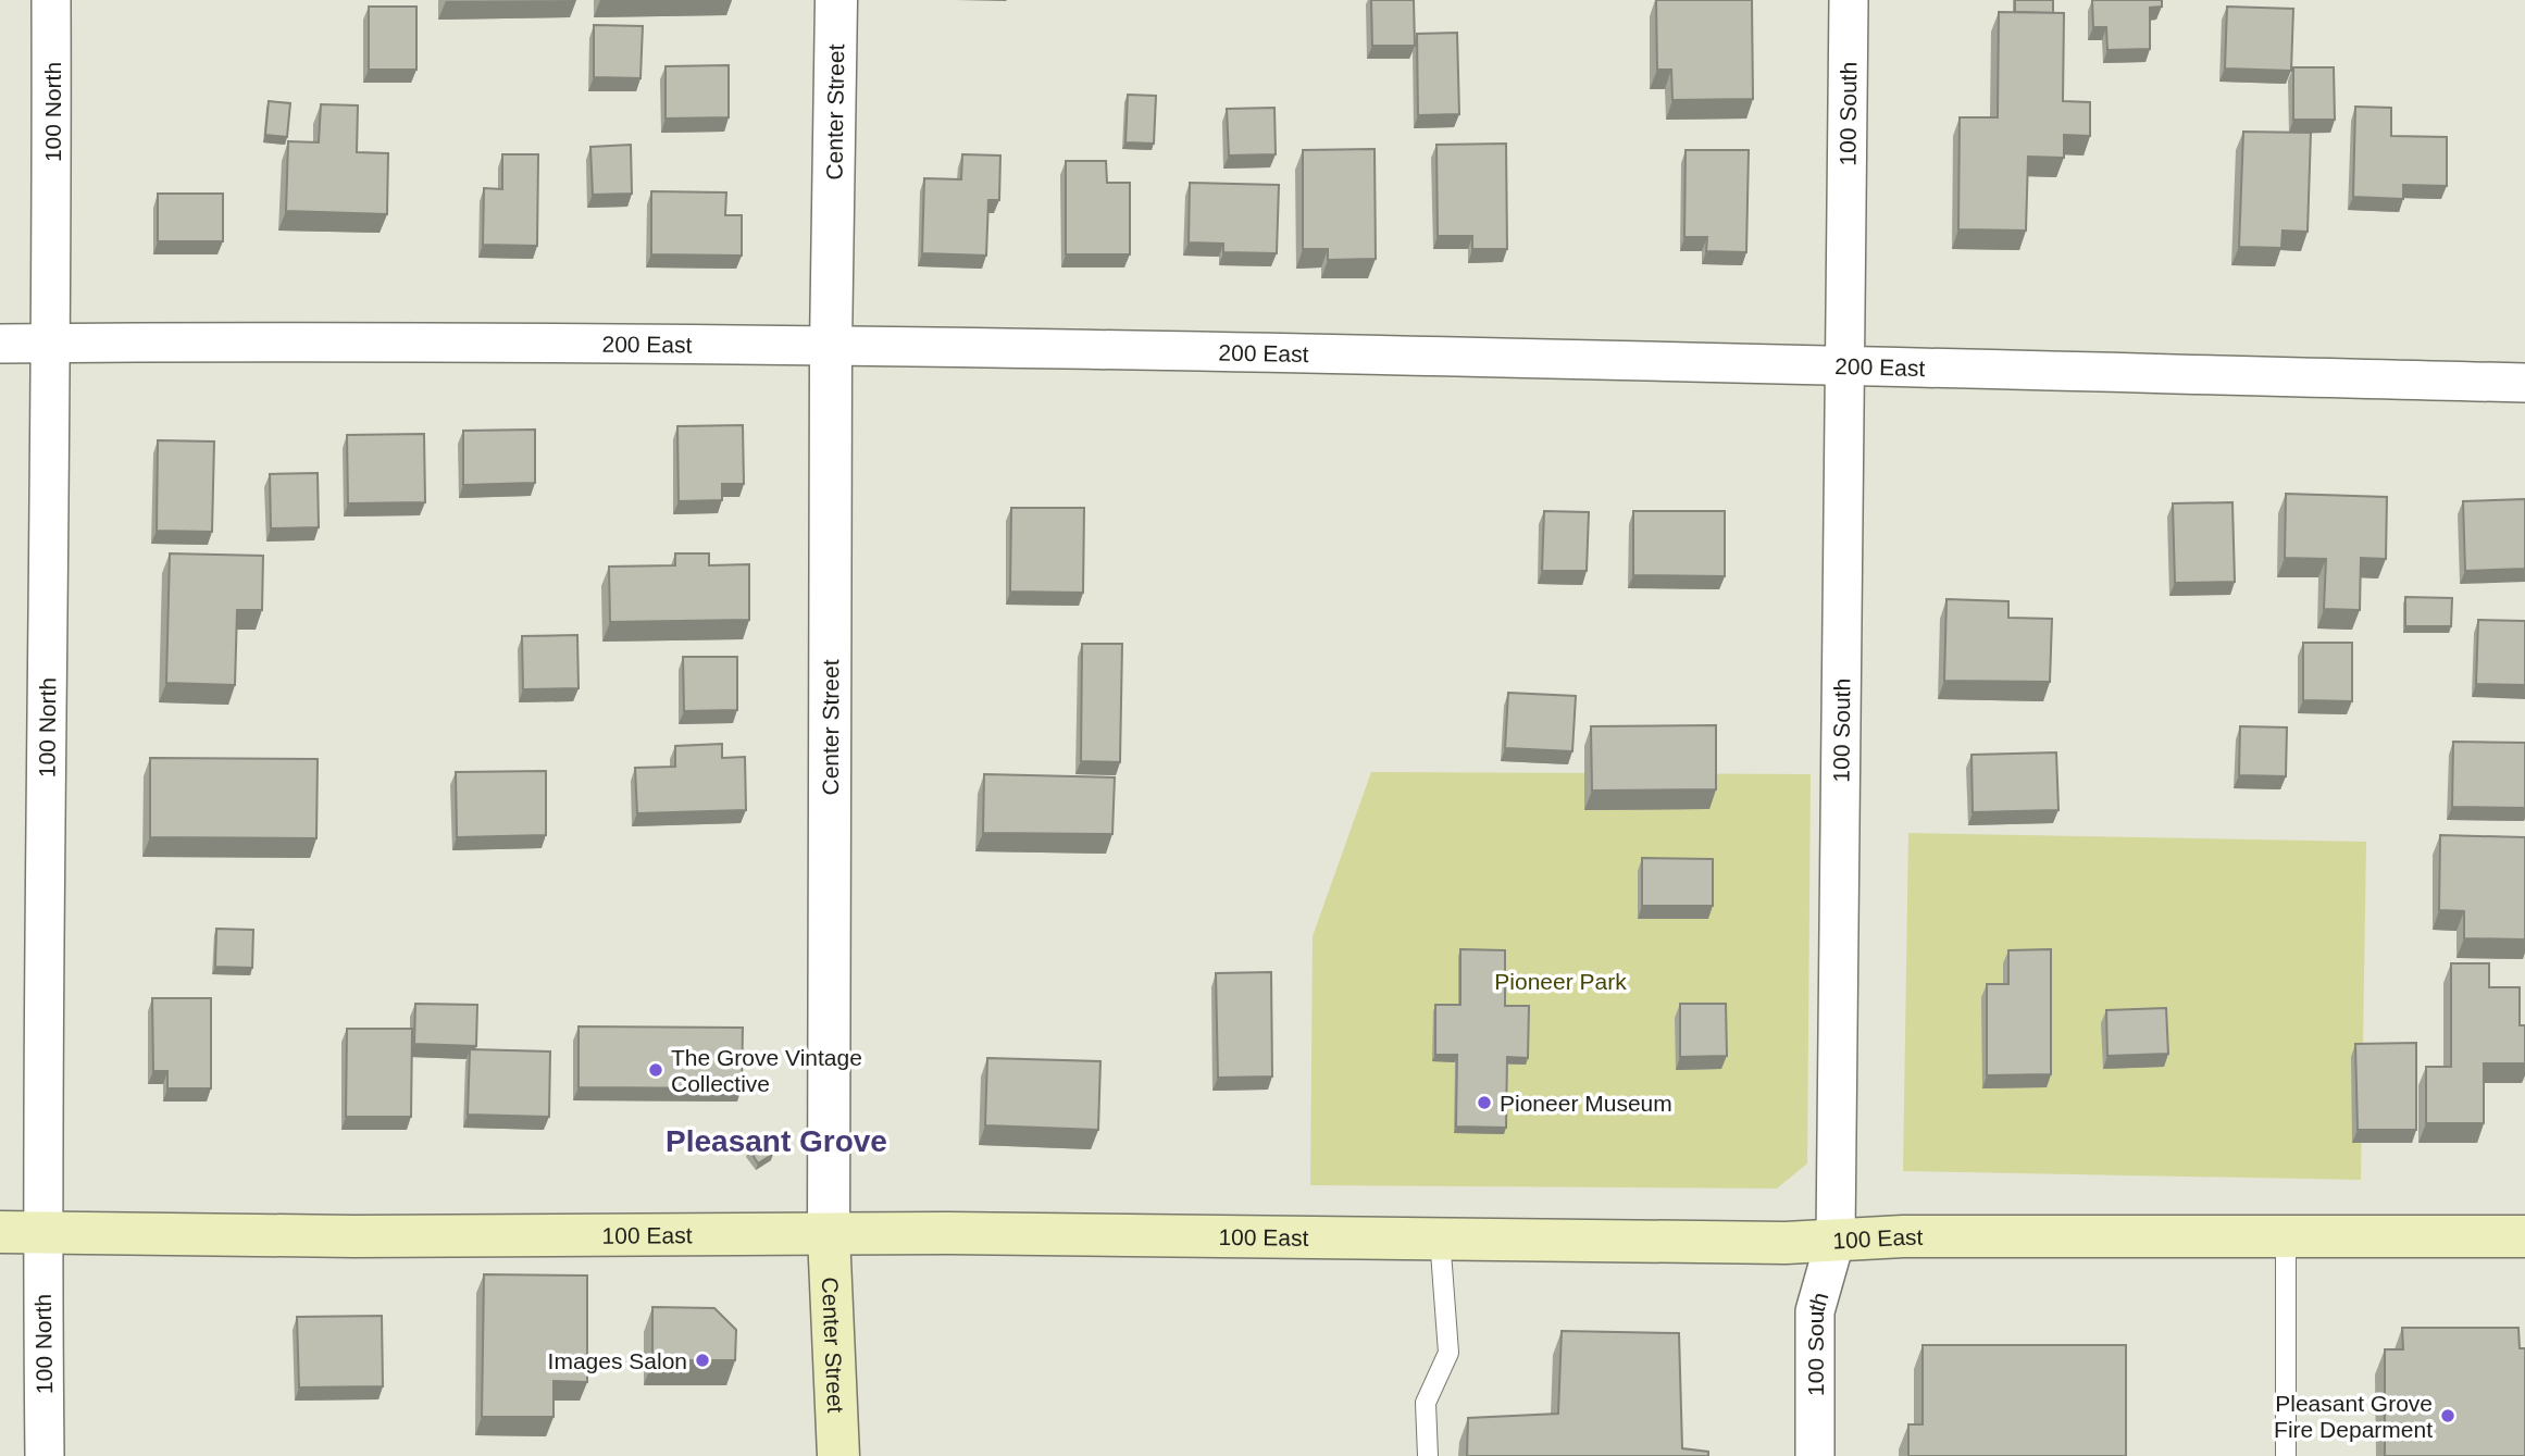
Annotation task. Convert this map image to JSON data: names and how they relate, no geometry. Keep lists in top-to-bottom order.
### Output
{
  "streets": {
    "main road": ["Center Street", "100 East"],
    "street": ["100 North", "100 South", "200 East"]
  },
  "crossings": [
    ["100 North", "200 East"],
    ["100 North", "100 East"],
    ["Center Street", "200 East"],
    ["Center Street", "100 East"],
    ["100 South", "200 East"],
    ["100 South", "100 East"]
  ],
  "districts": ["Pleasant Grove"],
  "parks": ["Pioneer Park"],
  "places": [
    "The Grove Vintage Collective",
    "Pioneer Museum",
    "Images Salon",
    "Pleasant Grove Fire Deparment"
  ]
}
